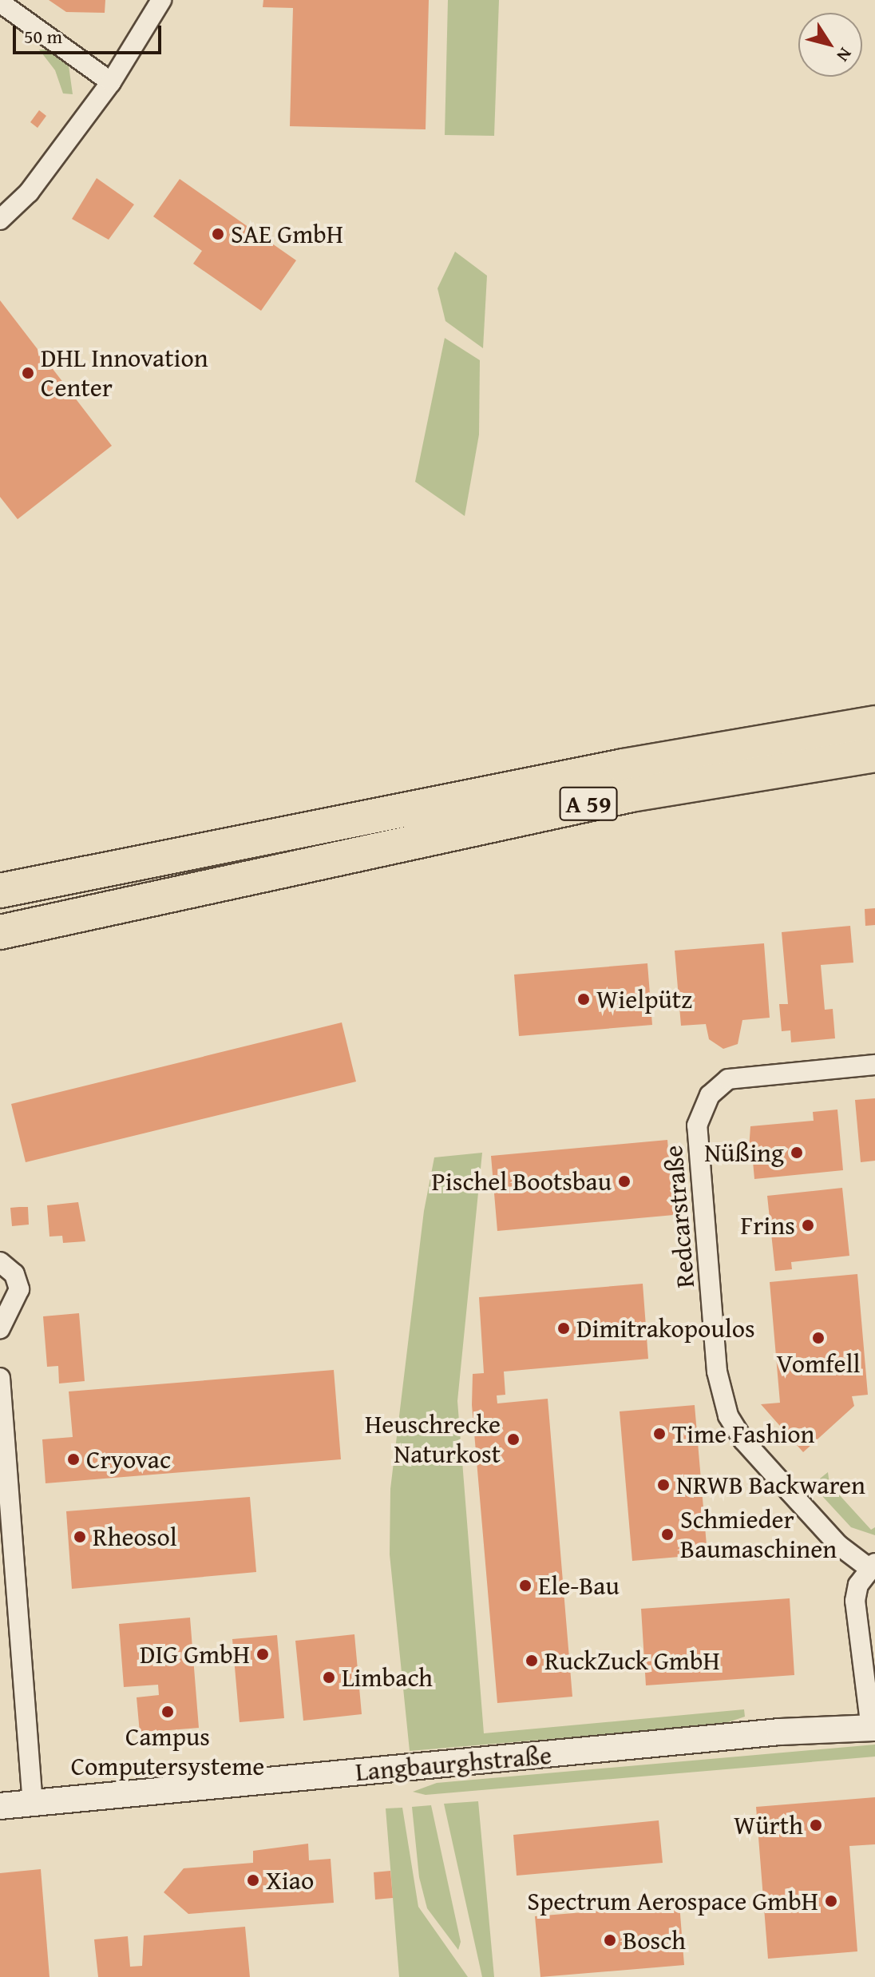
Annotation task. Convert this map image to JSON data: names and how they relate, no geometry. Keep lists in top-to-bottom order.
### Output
{
  "streets": {
    "highway": ["A 59"],
    "main road": ["Langbaurghstraße"],
    "street": ["Redcarstraße"]
  },
  "crossings": [
    ["Redcarstraße", "Langbaurghstraße"]
  ],
  "places": [
    "SAE GmbH",
    "DHL Innovation Center",
    "Wielpütz",
    "Nüßing",
    "Pischel Bootsbau",
    "Frins",
    "Dimitrakopoulos",
    "Vomfell",
    "Time Fashion",
    "Heuschrecke Naturkost",
    "Cryovac",
    "NRWB Backwaren",
    "Schmieder Baumaschinen",
    "Rheosol",
    "Ele-Bau",
    "DIG GmbH",
    "RuckZuck GmbH",
    "Limbach",
    "Campus Computersysteme",
    "Würth",
    "Xiao",
    "Spectrum Aerospace GmbH",
    "Bosch"
  ],
  "scale_bar": "50 m",
  "north": "bottom right"
}
